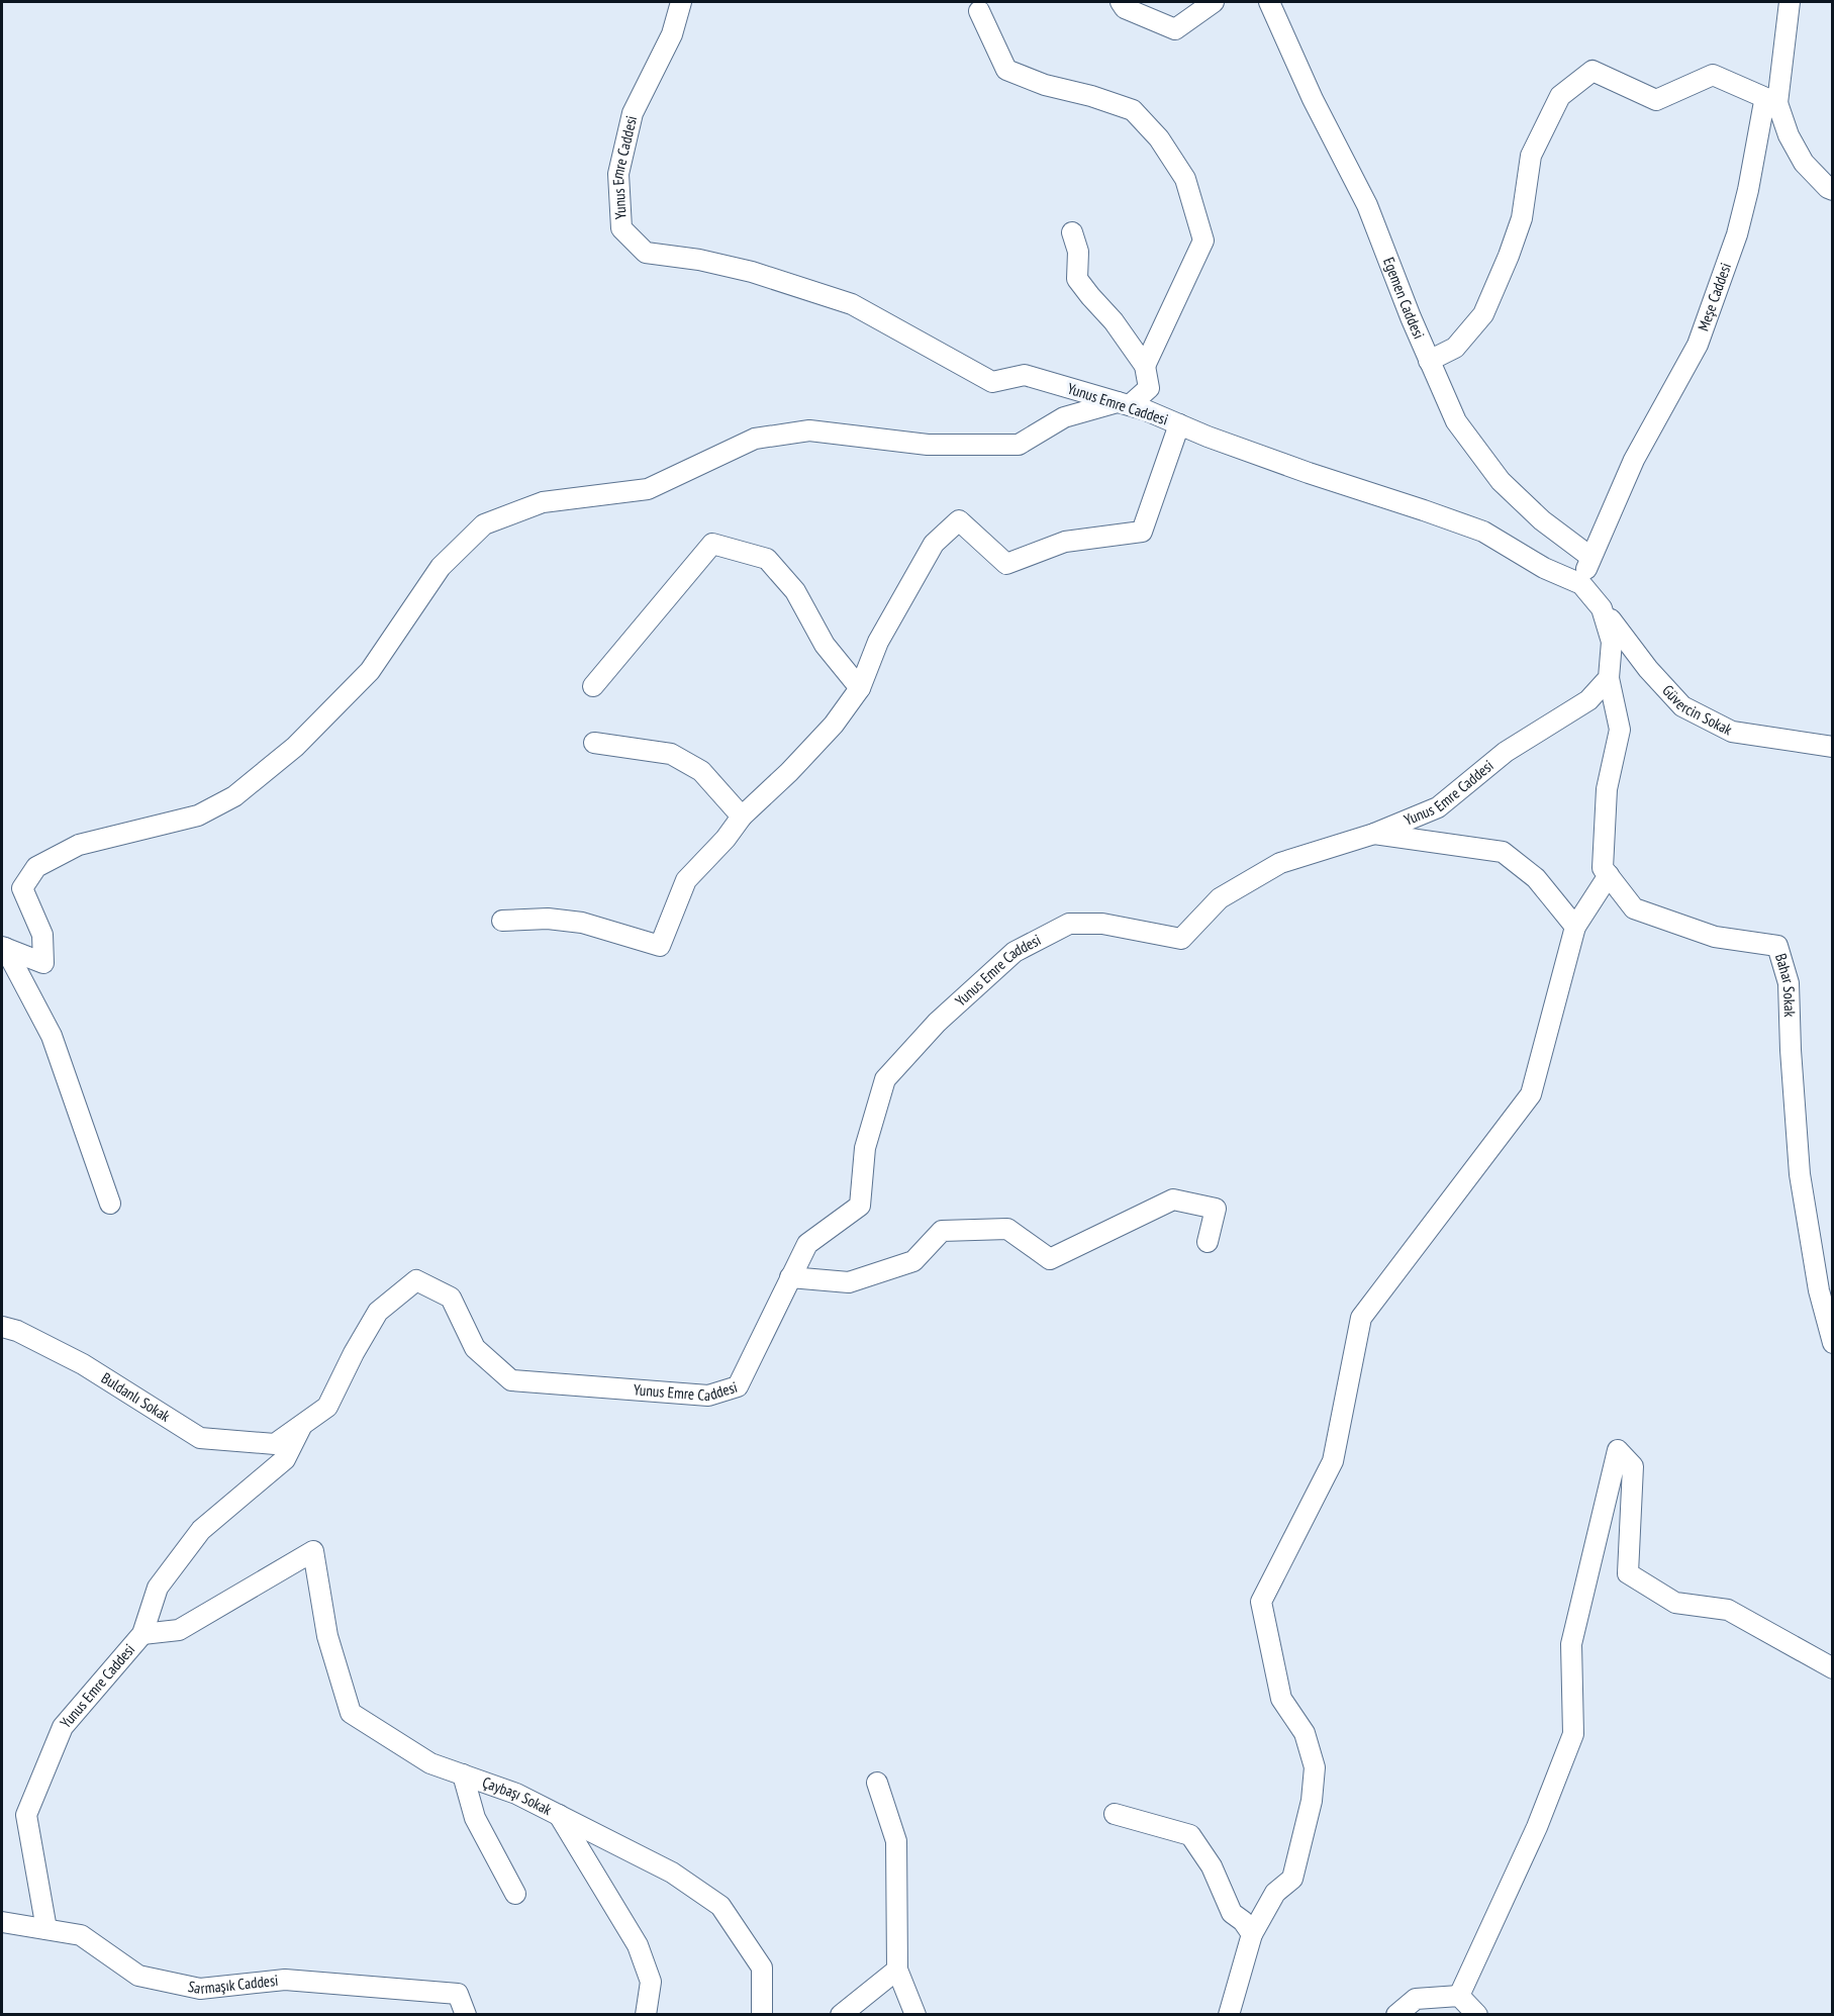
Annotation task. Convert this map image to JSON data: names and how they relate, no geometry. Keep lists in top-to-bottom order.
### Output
{
  "streets": {
    "street": [
      "Yunus Emre Caddesi",
      "Meşe Caddesi",
      "Egemen Caddesi",
      "Güvercin Sokak",
      "Bahar Sokak",
      "Buldanlı Sokak",
      "Çaybaşı Sokak",
      "Sarmaşık Caddesi"
    ]
  },
  "crossings": [
    ["Yunus Emre Caddesi", "Meşe Caddesi"],
    ["Yunus Emre Caddesi", "Güvercin Sokak"],
    ["Yunus Emre Caddesi", "Bahar Sokak"],
    ["Yunus Emre Caddesi", "Buldanlı Sokak"],
    ["Yunus Emre Caddesi", "Çaybaşı Sokak"],
    ["Yunus Emre Caddesi", "Sarmaşık Caddesi"],
    ["Meşe Caddesi", "Egemen Caddesi"]
  ]
}
